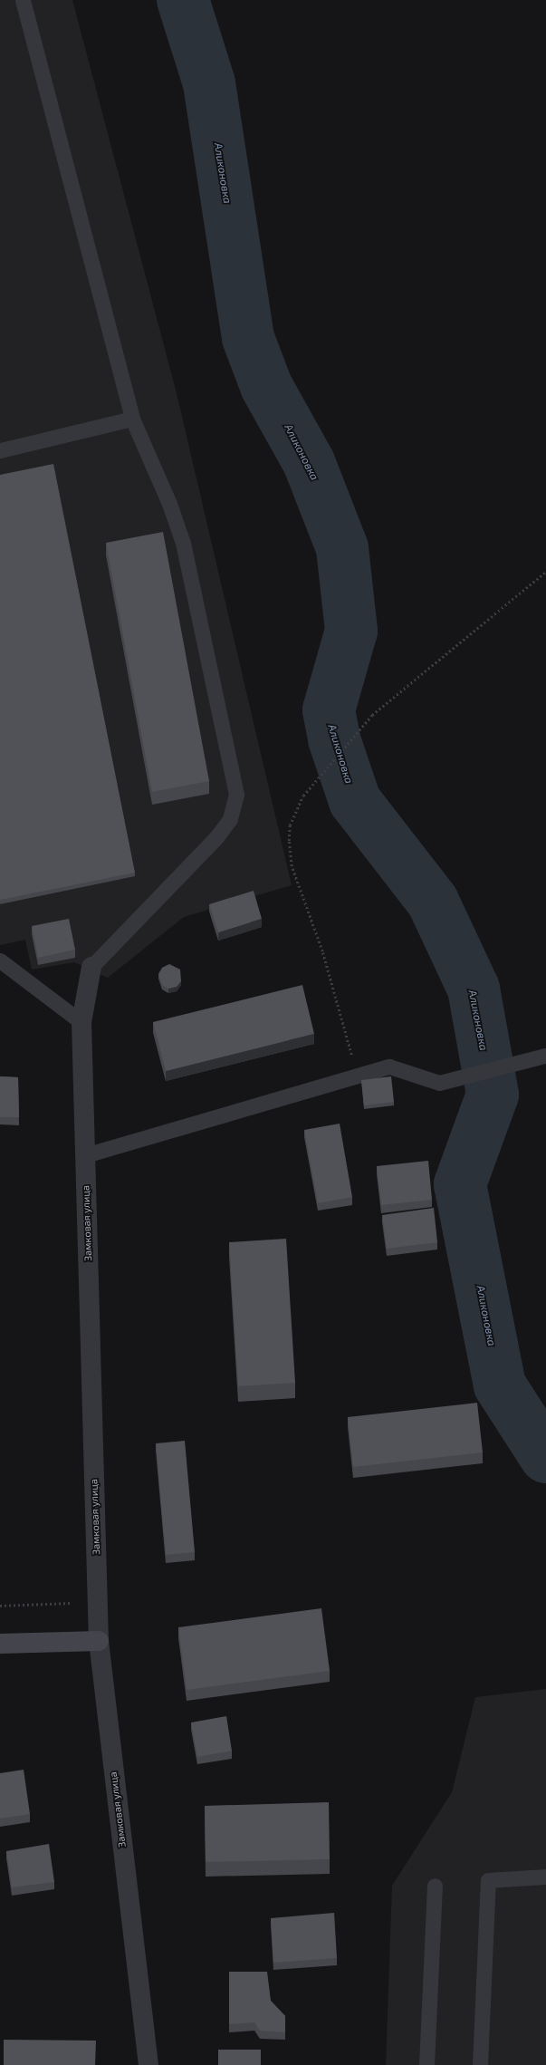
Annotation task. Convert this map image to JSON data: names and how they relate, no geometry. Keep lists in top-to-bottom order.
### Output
{
  "streets": {
    "street": ["Замковая улица"]
  },
  "water": ["Аликоновка"]
}
